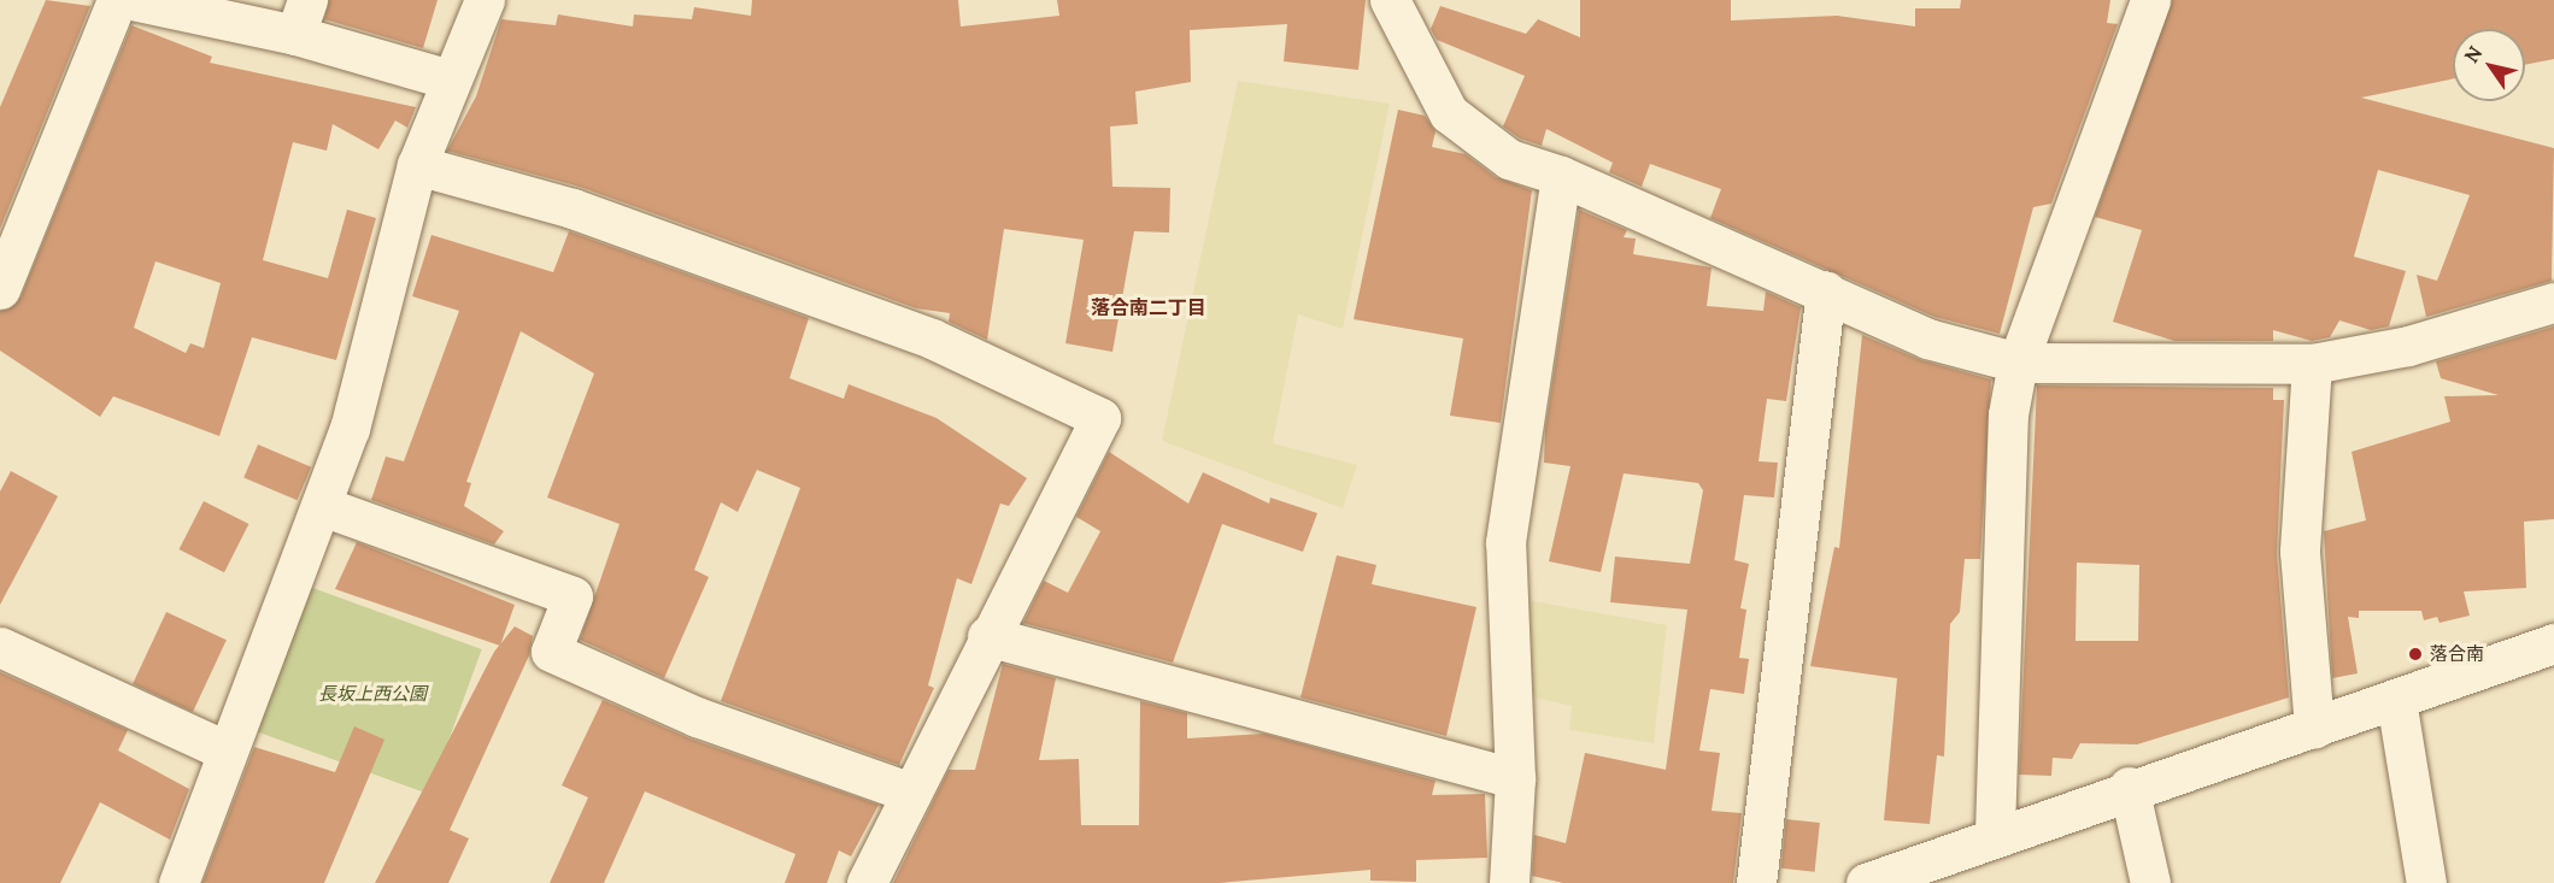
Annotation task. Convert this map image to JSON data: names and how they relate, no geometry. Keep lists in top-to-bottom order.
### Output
{
  "districts": ["落合南二丁目"],
  "parks": ["長坂上西公園"],
  "places": ["落合南"],
  "north": "top left"
}
